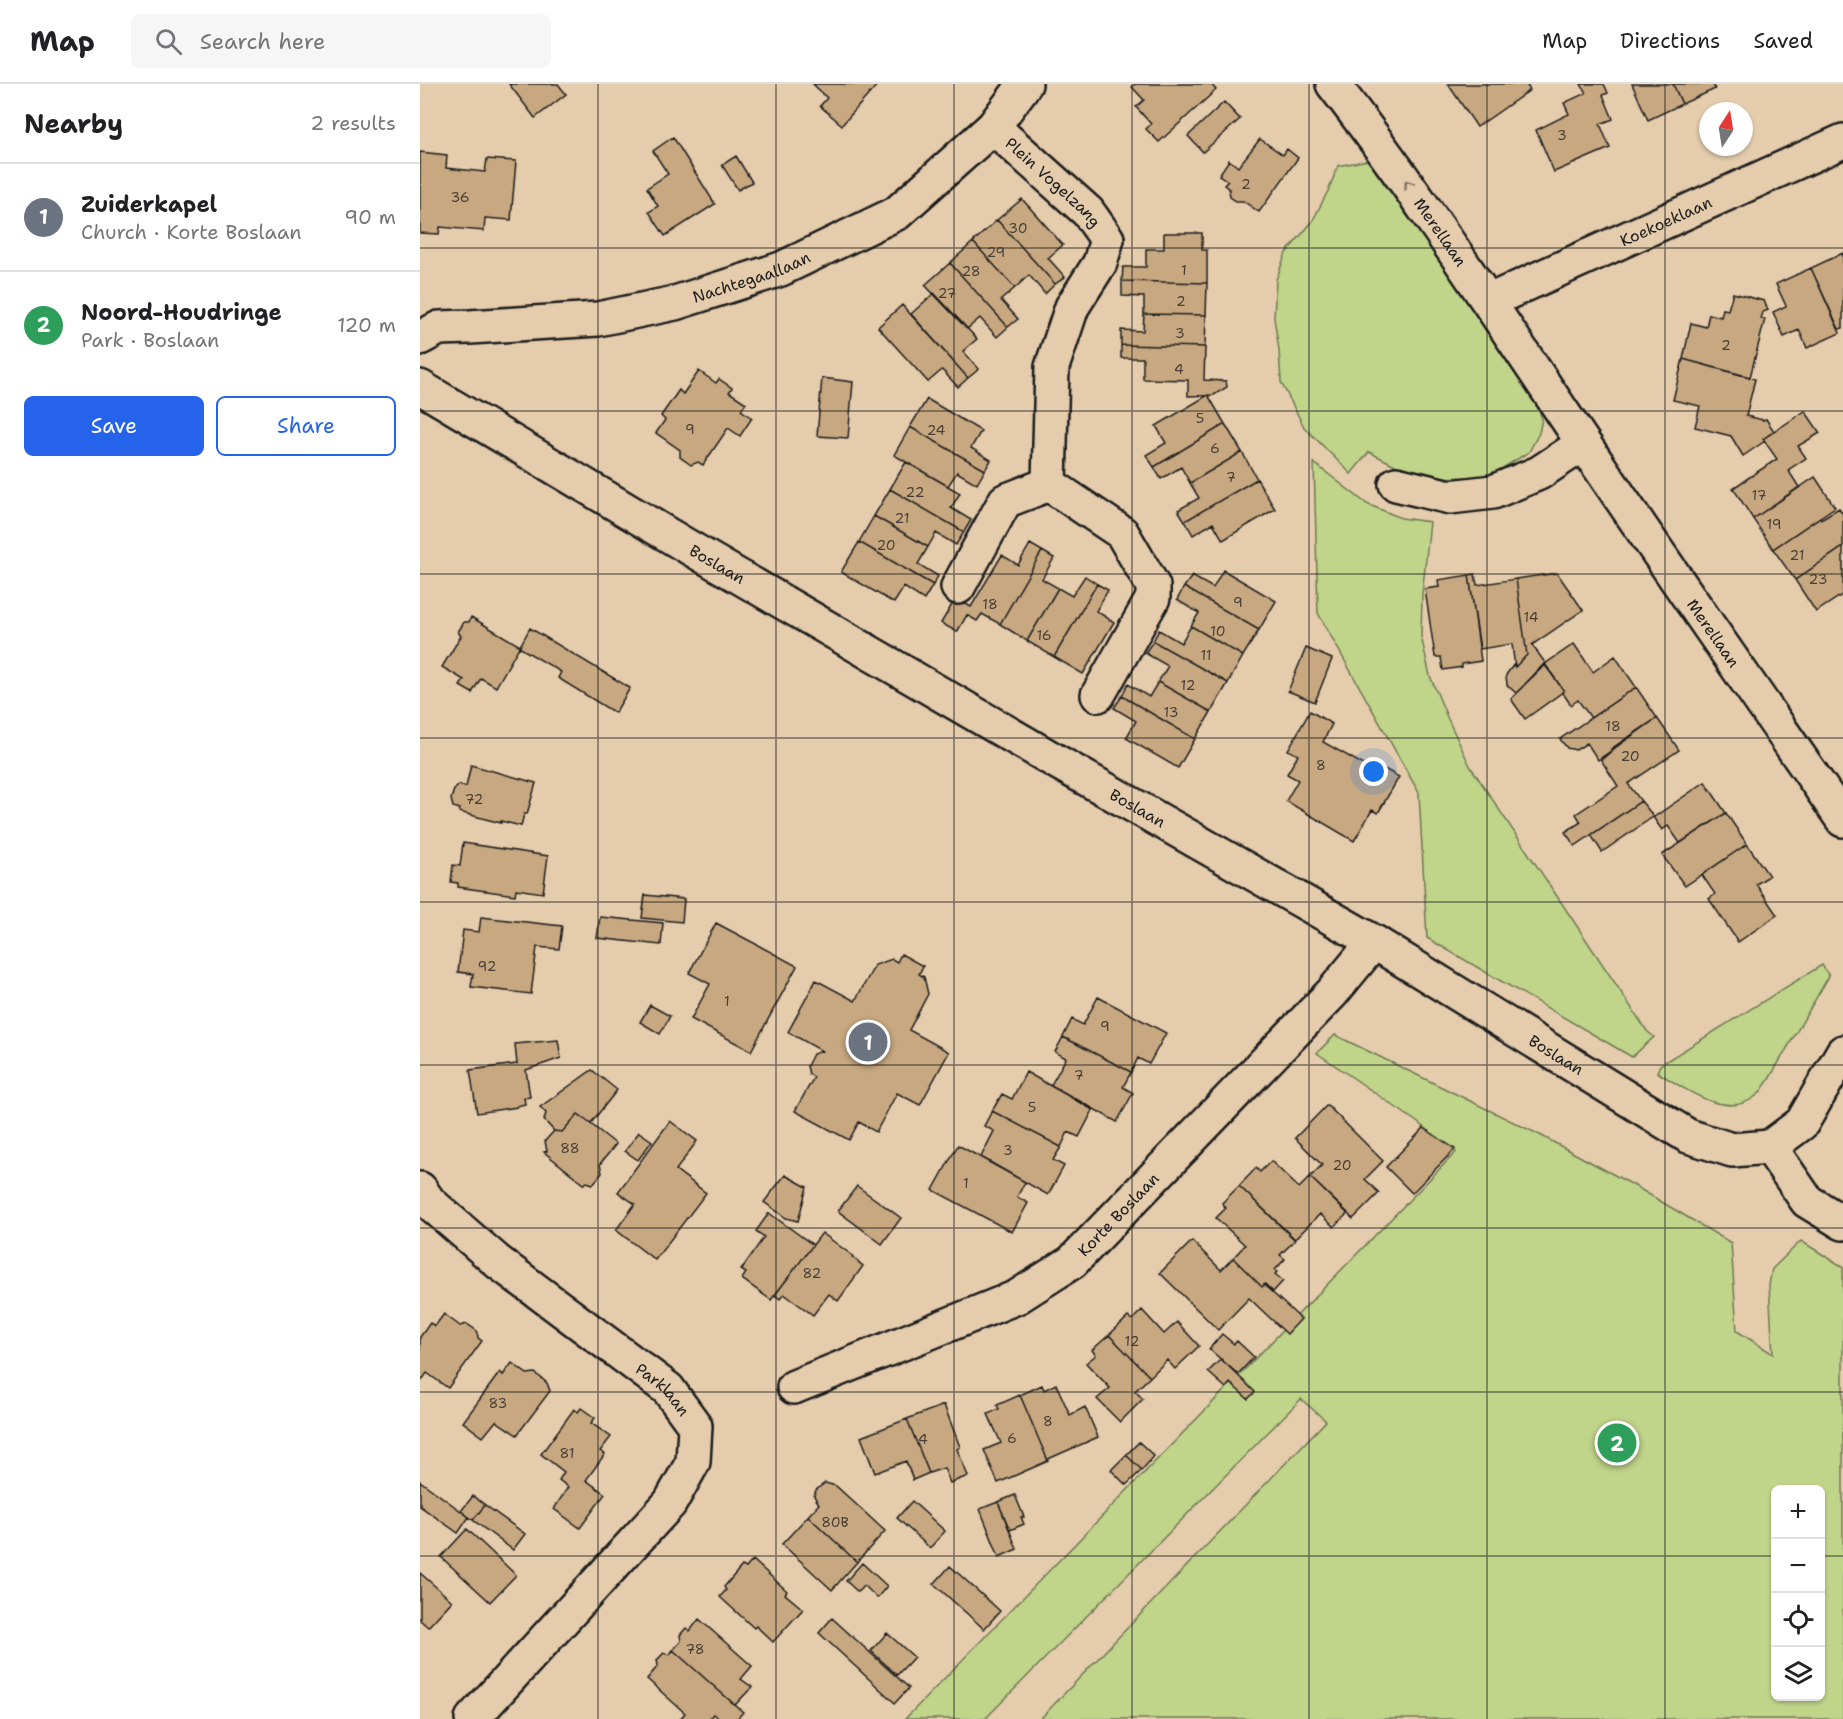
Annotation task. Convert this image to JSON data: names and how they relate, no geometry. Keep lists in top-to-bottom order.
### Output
{
  "streets": {
    "street": [
      "Plein Vogelzang",
      "Koekoeklaan",
      "Merellaan",
      "Nachtegaallaan",
      "Boslaan",
      "Korte Boslaan",
      "Parklaan"
    ]
  },
  "crossings": [
    ["Plein Vogelzang", "Nachtegaallaan"],
    ["Koekoeklaan", "Merellaan"],
    ["Boslaan", "Korte Boslaan"]
  ],
  "house_numbers": [
    "3",
    "2",
    "36",
    "30",
    "29",
    "1",
    "28",
    "27",
    "2",
    "3",
    "2",
    "4",
    "5",
    "9",
    "24",
    "6",
    "7",
    "22",
    "17",
    "21",
    "19",
    "20",
    "21",
    "23",
    "9",
    "18",
    "14",
    "10",
    "16",
    "11",
    "12",
    "13",
    "18",
    "20",
    "8",
    "72",
    "92",
    "1",
    "9",
    "7",
    "5",
    "88",
    "3",
    "20",
    "1",
    "82",
    "12",
    "83",
    "8",
    "6",
    "4",
    "81",
    "80B",
    "78"
  ],
  "north": "top",
  "page": {
    "header": "Map",
    "search": "Search here",
    "nav": ["Map", "Directions", "Saved"],
    "heading": ["Nearby", "2 results"],
    "list": [
      {
        "mark": "1",
        "name": "Zuiderkapel",
        "note": "Church · Korte Boslaan",
        "value": "90 m"
      },
      {
        "mark": "2",
        "name": "Noord-Houdringe",
        "note": "Park · Boslaan",
        "value": "120 m"
      }
    ],
    "buttons": ["Save", "Share"],
    "pins": ["1", "2"],
    "map_buttons": ["+", "−"]
  }
}
